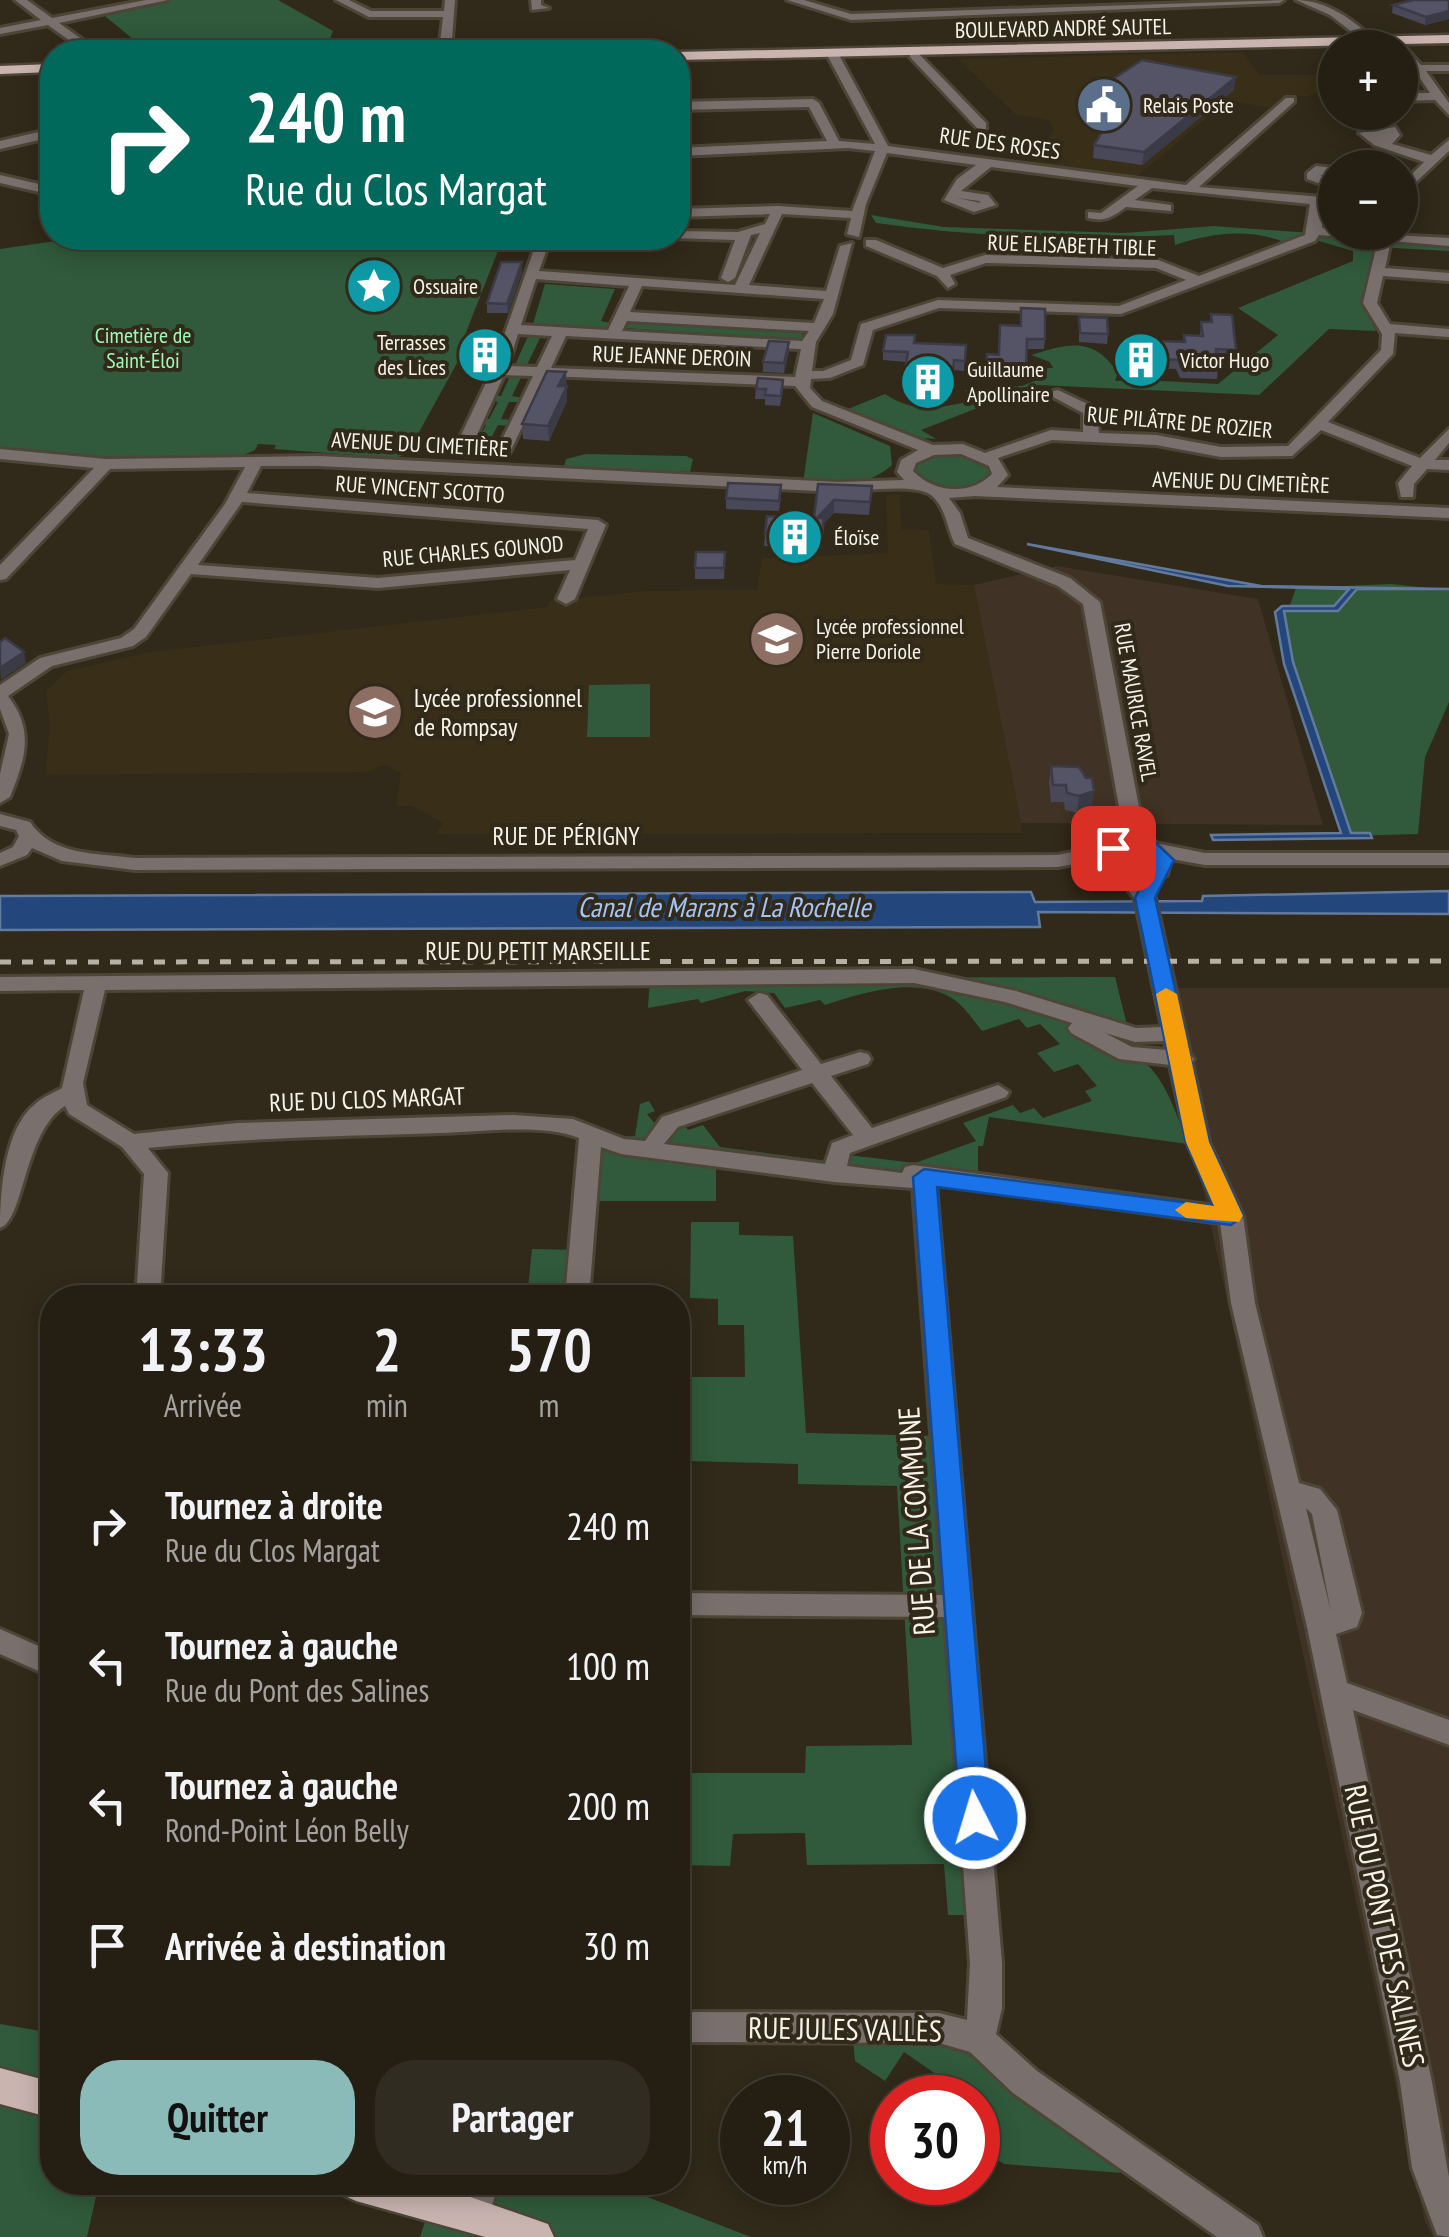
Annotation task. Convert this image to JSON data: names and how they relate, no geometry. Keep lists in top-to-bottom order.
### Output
{
  "streets": {
    "main road": ["BOULEVARD ANDRÉ SAUTEL"],
    "street": [
      "RUE DES ROSES",
      "RUE ELISABETH TIBLE",
      "RUE JEANNE DEROIN",
      "RUE PILÂTRE DE ROZIER",
      "AVENUE DU CIMETIÈRE",
      "RUE VINCENT SCOTTO",
      "RUE CHARLES GOUNOD",
      "RUE MAURICE RAVEL",
      "RUE DE PÉRIGNY",
      "RUE DU PETIT MARSEILLE",
      "RUE DU CLOS MARGAT",
      "RUE DE LA COMMUNE",
      "RUE DU PONT DES SALINES",
      "RUE JULES VALLÈS"
    ]
  },
  "crossings": [
    ["AVENUE DU CIMETIÈRE", "RUE MAURICE RAVEL"],
    ["RUE VINCENT SCOTTO", "RUE CHARLES GOUNOD"],
    ["RUE MAURICE RAVEL", "RUE DE PÉRIGNY"],
    ["RUE MAURICE RAVEL", "RUE DU PONT DES SALINES"],
    ["RUE DE PÉRIGNY", "RUE DU PONT DES SALINES"],
    ["RUE DU PETIT MARSEILLE", "RUE DU PONT DES SALINES"],
    ["RUE DU CLOS MARGAT", "RUE DE LA COMMUNE"],
    ["RUE DU CLOS MARGAT", "RUE DU PONT DES SALINES"],
    ["RUE DE LA COMMUNE", "RUE JULES VALLÈS"]
  ],
  "water": ["Canal de Marans à La Rochelle"],
  "parks": ["Cimetière de Saint-Éloi"],
  "places": {
    "public building": ["Relais Poste"],
    "place": ["Ossuaire"],
    "building": [
      "Terrasses des Lices",
      "Victor Hugo",
      "Guillaume Apollinaire",
      "Éloïse"
    ],
    "school or university": ["Lycée professionnel Pierre Doriole", "Lycée professionnel de Rompsay"]
  },
  "page": {
    "map_buttons": ["+", "−"],
    "turn": ["240 m", "Rue du Clos Margat"],
    "eta": [
      "13:33",
      "Arrivée",
      "2",
      "min",
      "570",
      "m"
    ],
    "list": [
      {
        "name": "Tournez à droite",
        "note": "Rue du Clos Margat",
        "value": "240 m"
      },
      {
        "name": "Tournez à gauche",
        "note": "Rue du Pont des Salines",
        "value": "100 m"
      },
      {
        "name": "Tournez à gauche",
        "note": "Rond-Point Léon Belly",
        "value": "200 m"
      },
      {
        "name": "Arrivée à destination",
        "value": "30 m"
      }
    ],
    "buttons": ["Quitter", "Partager"],
    "speed": "21 km/h",
    "limit": "30"
  }
}
